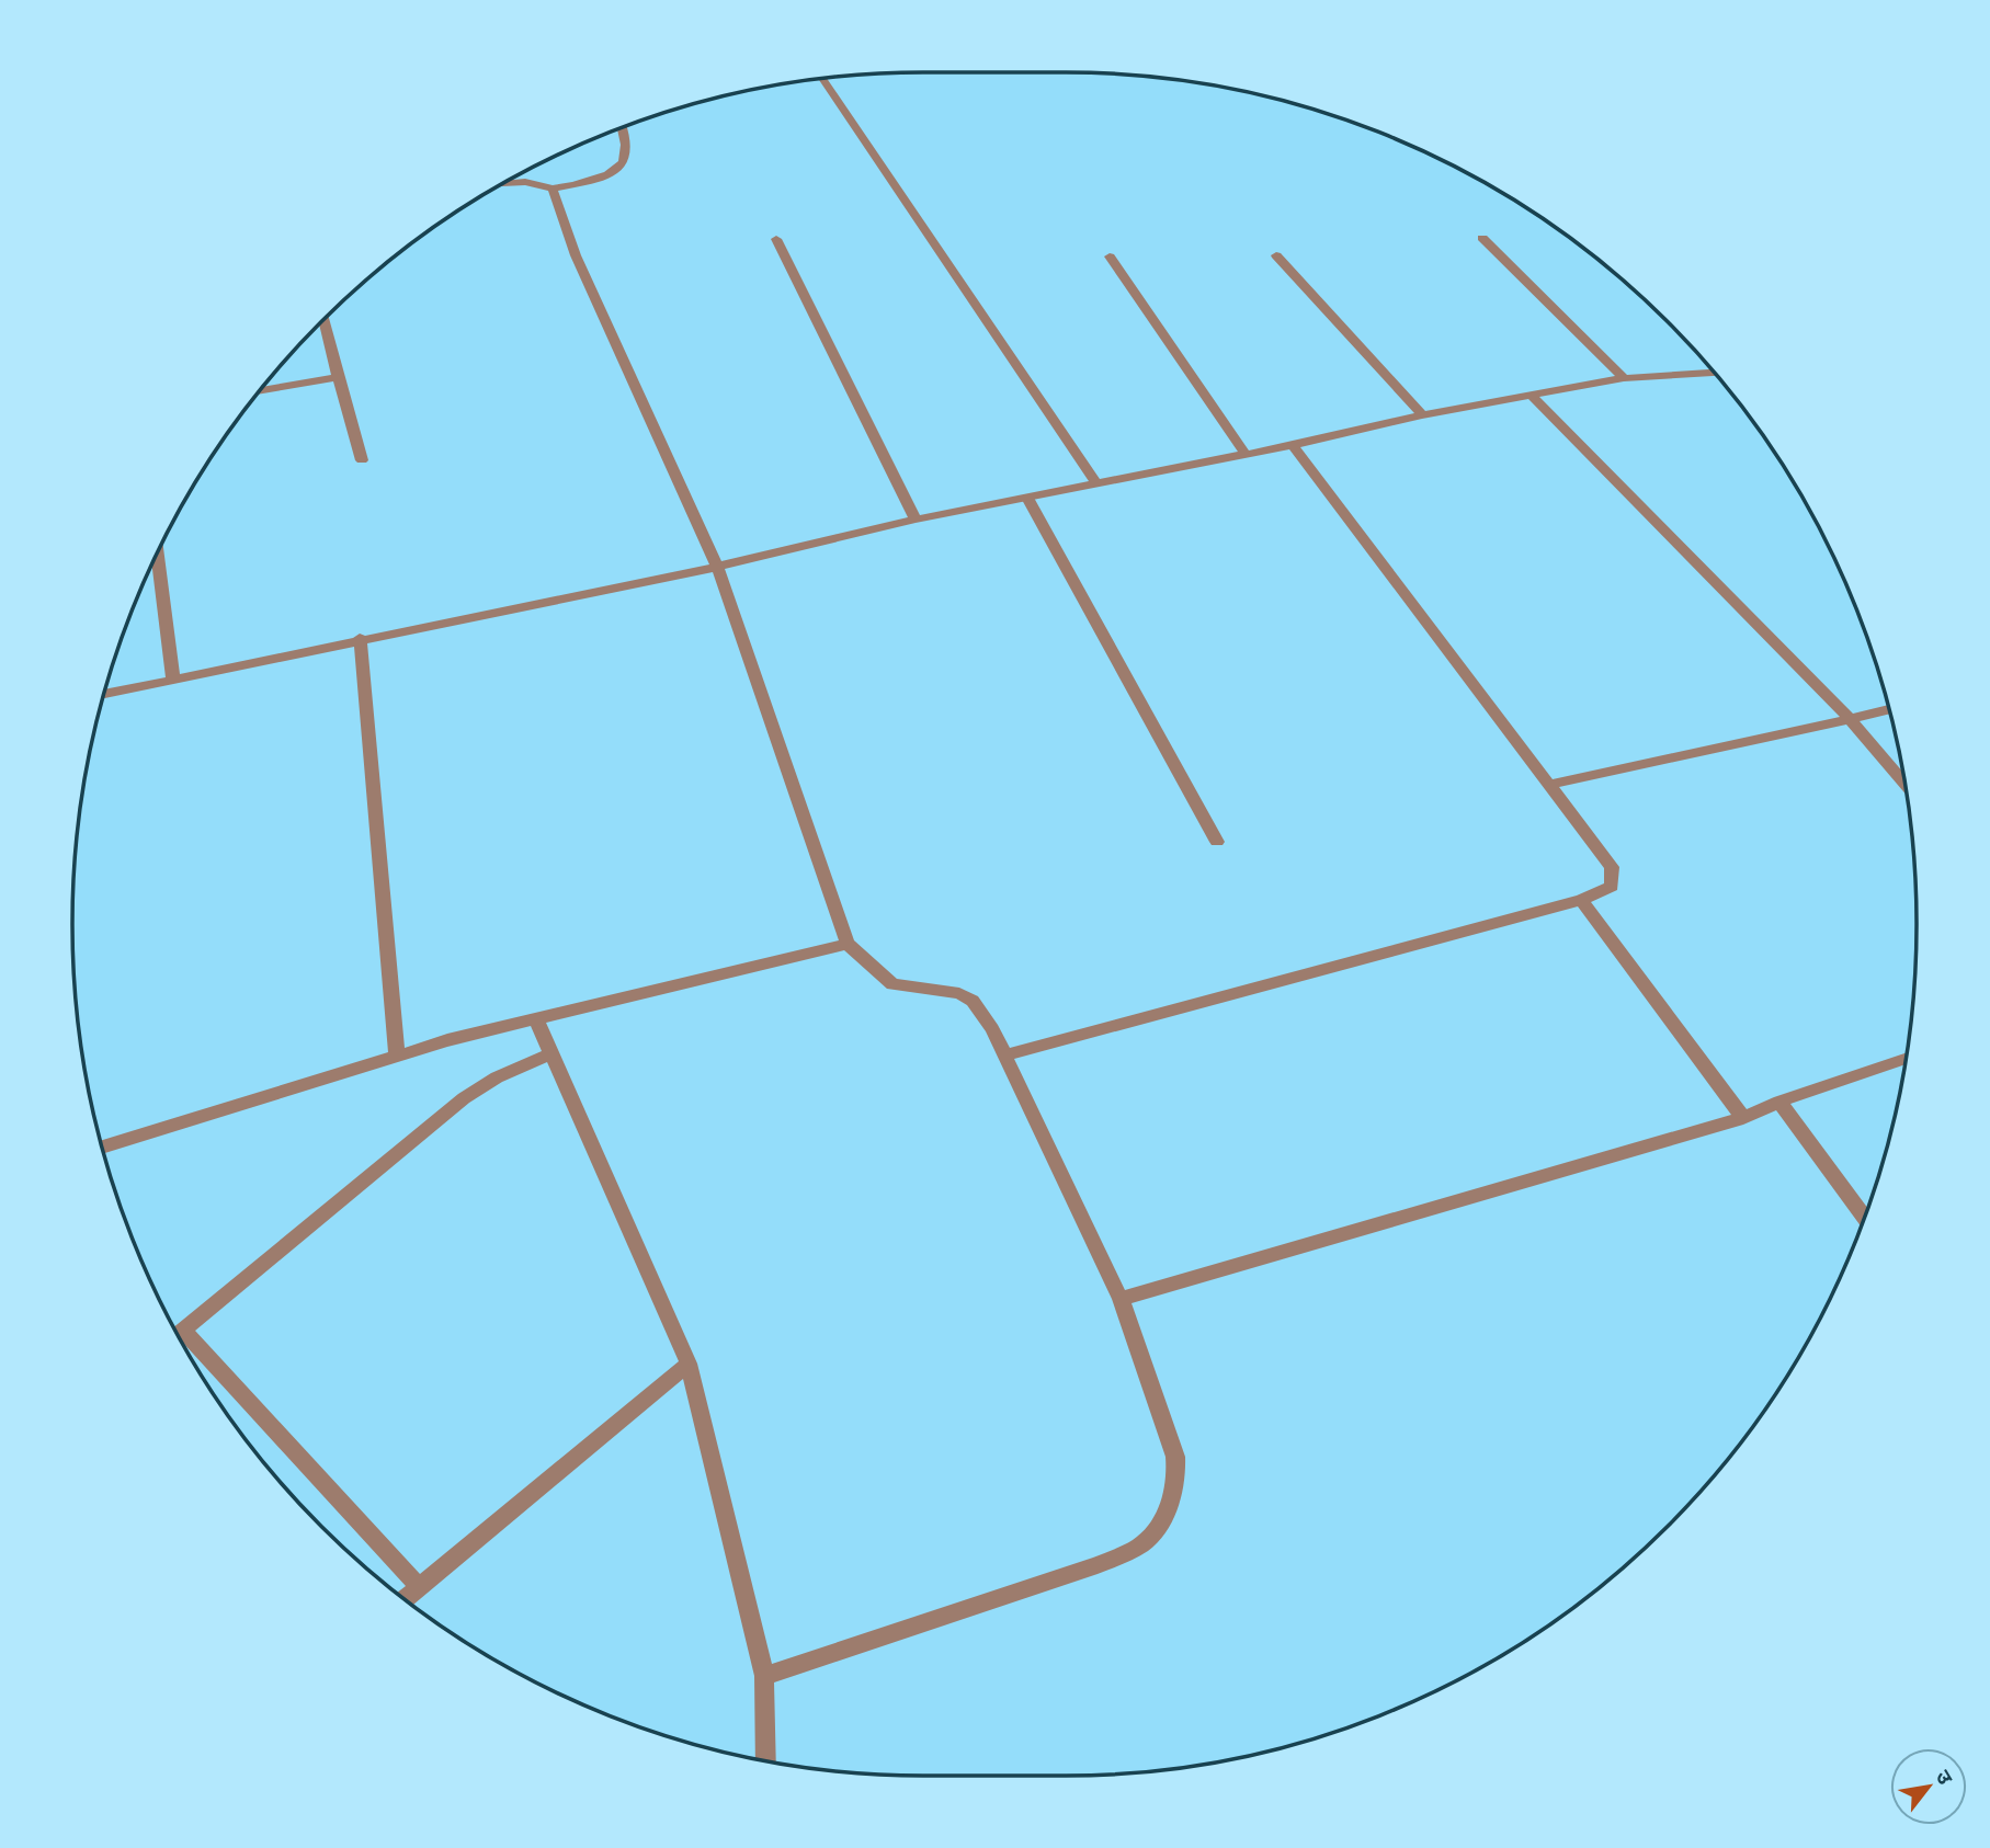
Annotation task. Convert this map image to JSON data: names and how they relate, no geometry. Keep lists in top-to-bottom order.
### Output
{
  "north": "top right"
}
